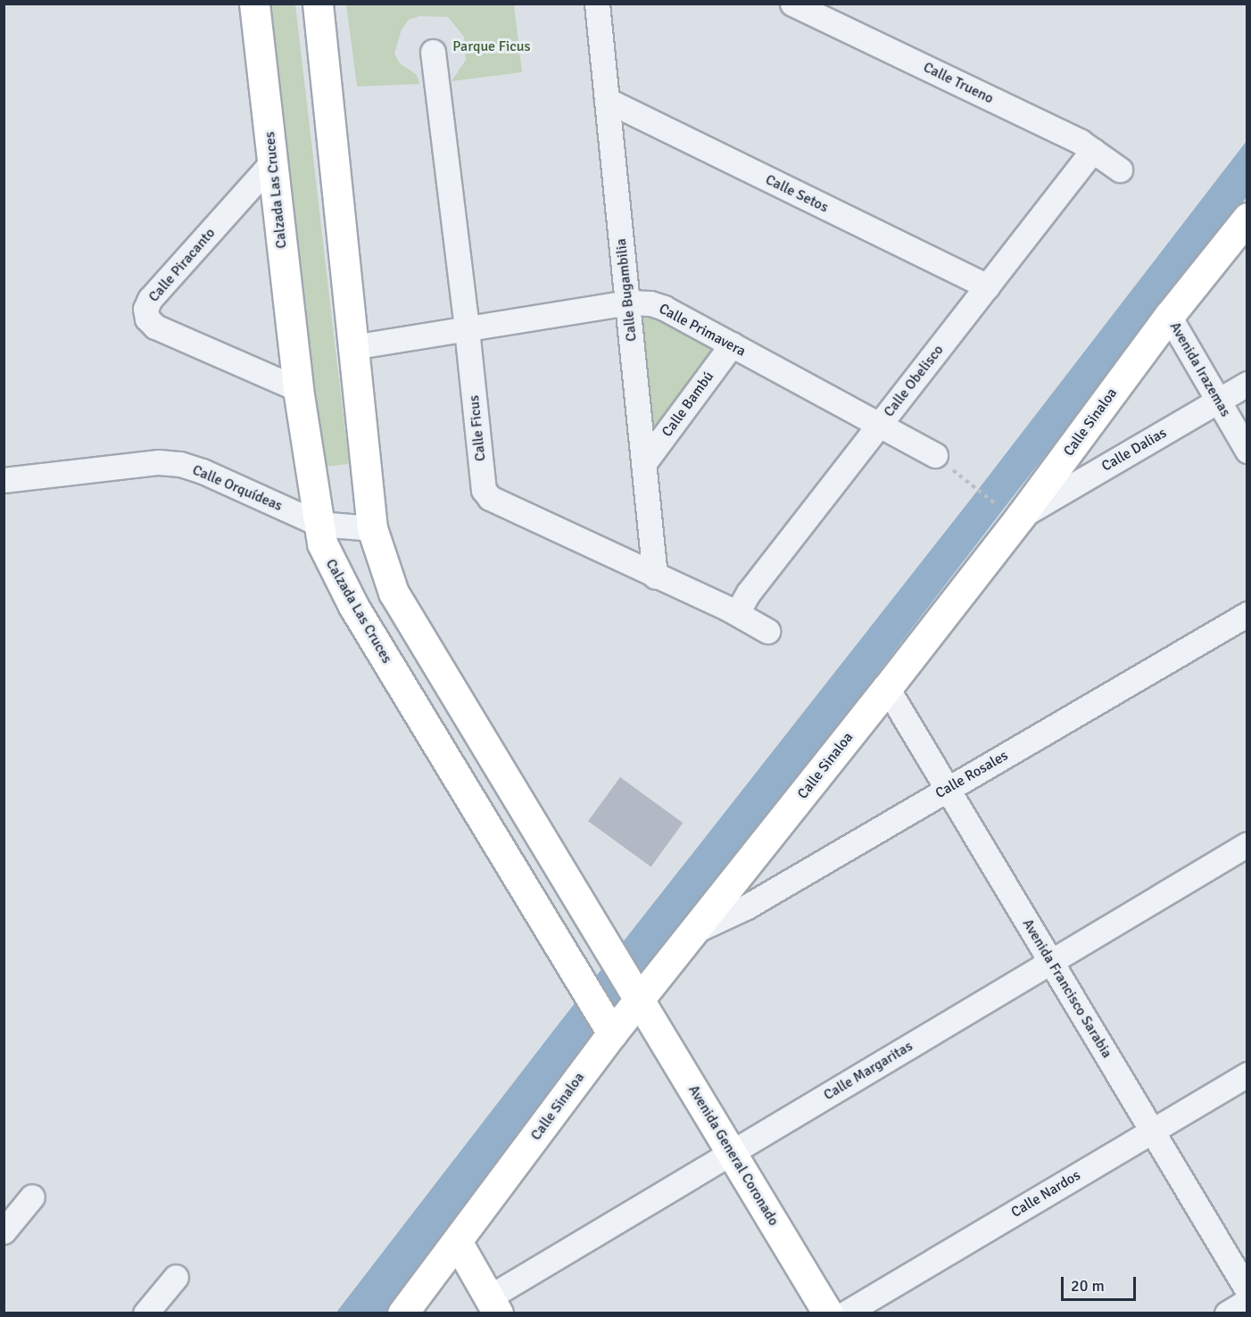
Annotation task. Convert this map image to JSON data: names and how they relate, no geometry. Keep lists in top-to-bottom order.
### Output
{
  "streets": {
    "street": [
      "Calle Trueno",
      "Calzada Las Cruces",
      "Calle Setos",
      "Calle Piracanto",
      "Calle Bugambilia",
      "Calle Primavera",
      "Avenida Irazemas",
      "Calle Obelisco",
      "Calle Bambú",
      "Calle Sinaloa",
      "Calle Ficus",
      "Calle Dalias",
      "Calle Orquídeas",
      "Calle Rosales",
      "Avenida Francisco Sarabia",
      "Calle Margaritas",
      "Avenida General Coronado",
      "Calle Nardos"
    ]
  },
  "crossings": [
    ["Calle Trueno", "Calle Obelisco"],
    ["Calzada Las Cruces", "Calle Piracanto"],
    ["Calzada Las Cruces", "Calle Sinaloa"],
    ["Calzada Las Cruces", "Calle Orquídeas"],
    ["Calle Setos", "Calle Bugambilia"],
    ["Calle Setos", "Calle Obelisco"],
    ["Calle Bugambilia", "Calle Primavera"],
    ["Calle Bugambilia", "Calle Bambú"],
    ["Calle Bugambilia", "Calle Ficus"],
    ["Calle Primavera", "Calle Obelisco"],
    ["Calle Primavera", "Calle Bambú"],
    ["Calle Primavera", "Calle Ficus"],
    ["Avenida Irazemas", "Calle Sinaloa"],
    ["Avenida Irazemas", "Calle Dalias"],
    ["Calle Obelisco", "Calle Ficus"],
    ["Calle Sinaloa", "Calle Dalias"],
    ["Calle Sinaloa", "Calle Rosales"],
    ["Calle Sinaloa", "Avenida Francisco Sarabia"],
    ["Calle Sinaloa", "Avenida General Coronado"],
    ["Calle Rosales", "Avenida Francisco Sarabia"],
    ["Avenida Francisco Sarabia", "Calle Margaritas"],
    ["Avenida Francisco Sarabia", "Calle Nardos"],
    ["Calle Margaritas", "Avenida General Coronado"]
  ],
  "parks": ["Parque Ficus"],
  "scale_bar": "20 m"
}
